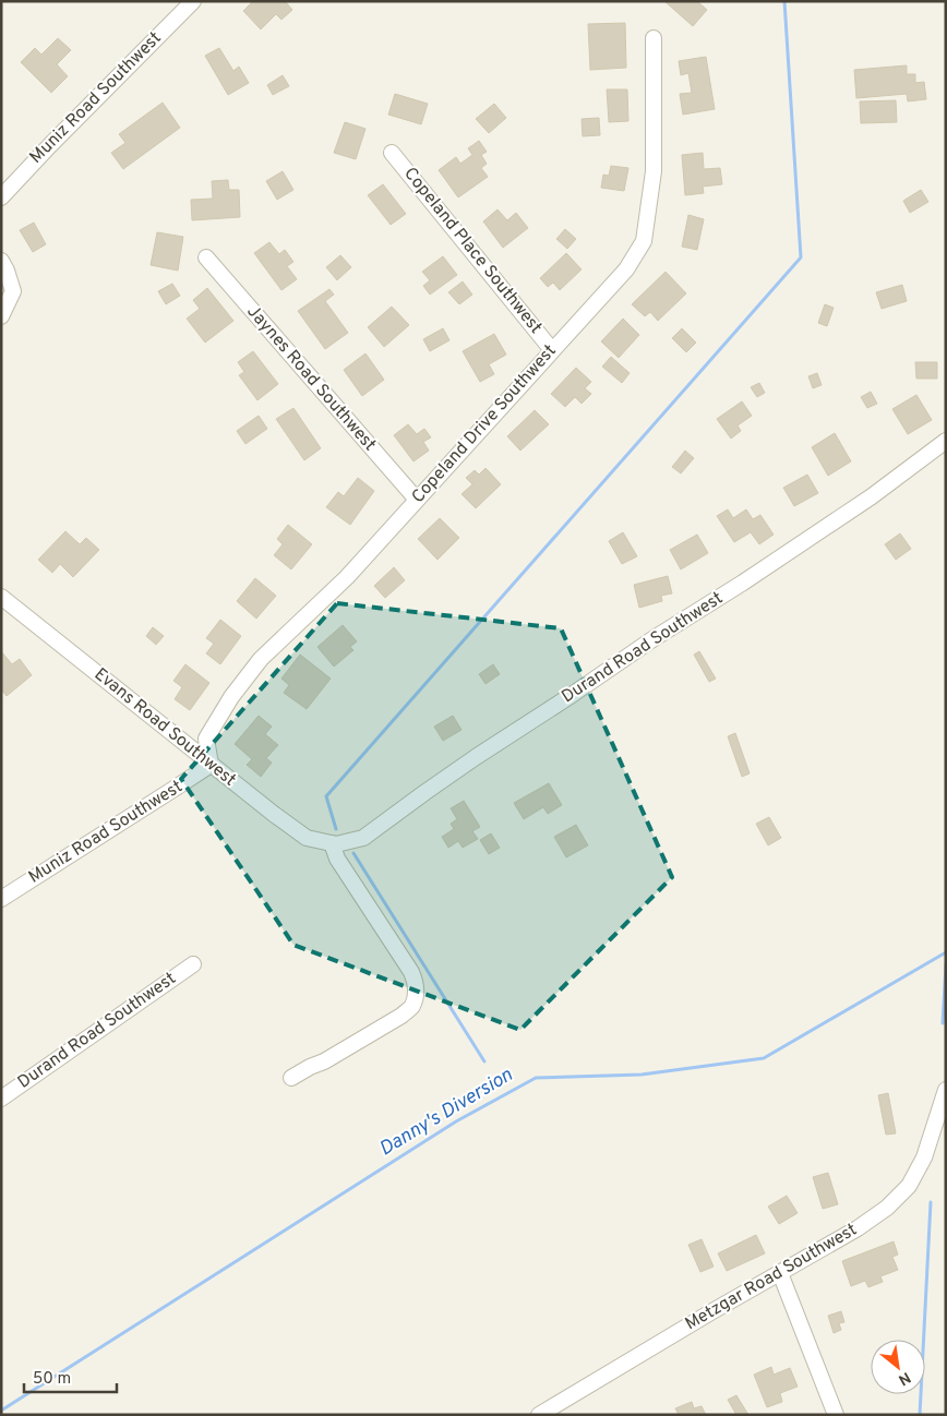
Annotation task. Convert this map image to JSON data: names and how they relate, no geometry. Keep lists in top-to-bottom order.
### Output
{
  "streets": {
    "street": [
      "Muniz Road Southwest",
      "Copeland Place Southwest",
      "Jaynes Road Southwest",
      "Copeland Drive Southwest",
      "Durand Road Southwest",
      "Evans Road Southwest",
      "Metzgar Road Southwest"
    ]
  },
  "crossings": [
    ["Muniz Road Southwest", "Copeland Drive Southwest"],
    ["Muniz Road Southwest", "Evans Road Southwest"],
    ["Copeland Place Southwest", "Copeland Drive Southwest"],
    ["Jaynes Road Southwest", "Copeland Drive Southwest"],
    ["Copeland Drive Southwest", "Evans Road Southwest"],
    ["Durand Road Southwest", "Evans Road Southwest"]
  ],
  "water": ["Danny's Diversion"],
  "scale_bar": "50 m",
  "north": "bottom right"
}
